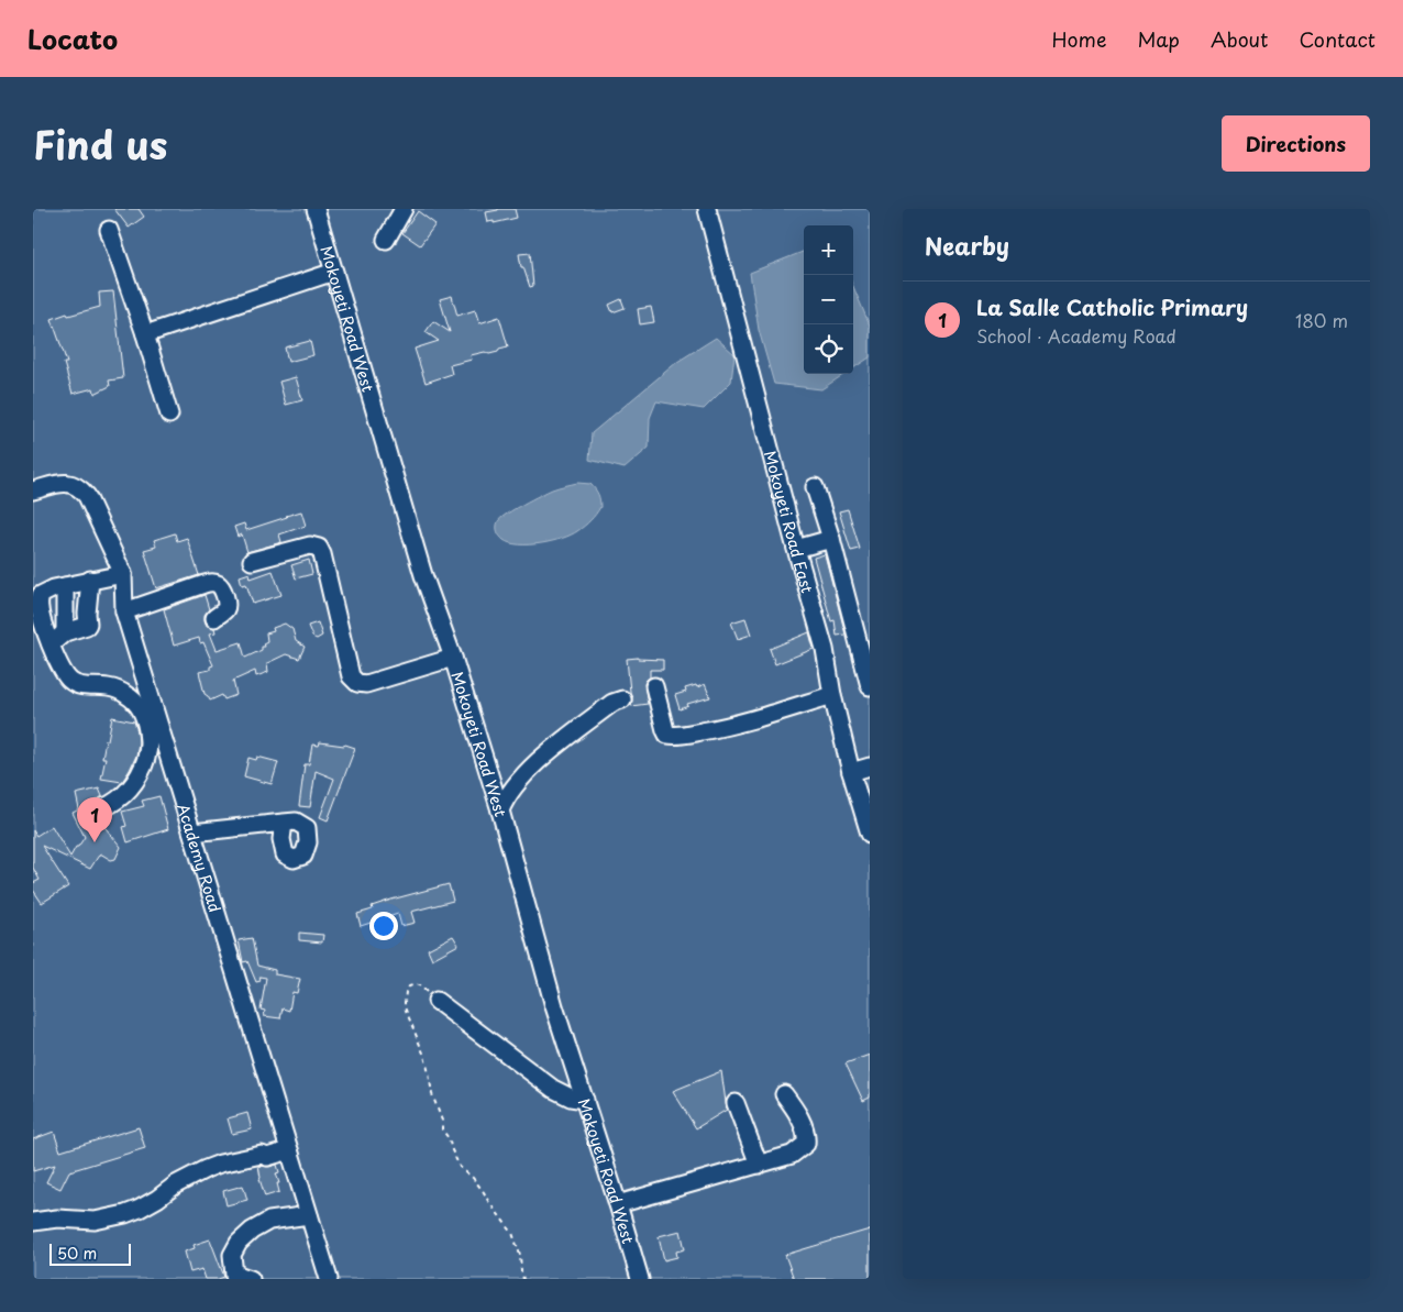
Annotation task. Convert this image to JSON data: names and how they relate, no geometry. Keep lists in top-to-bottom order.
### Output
{
  "streets": {
    "street": ["Mokoyeti Road West", "Mokoyeti Road East", "Academy Road"]
  },
  "scale_bar": "50 m",
  "page": {
    "header": "Locato",
    "nav": [
      "Home",
      "Map",
      "About",
      "Contact"
    ],
    "title": "Find us",
    "buttons": "Directions",
    "heading": "Nearby",
    "map_buttons": ["+", "−"],
    "list": [
      {
        "mark": "1",
        "name": "La Salle Catholic Primary",
        "note": "School · Academy Road",
        "value": "180 m"
      }
    ],
    "pins": "1",
    "scale": "50 m"
  }
}
